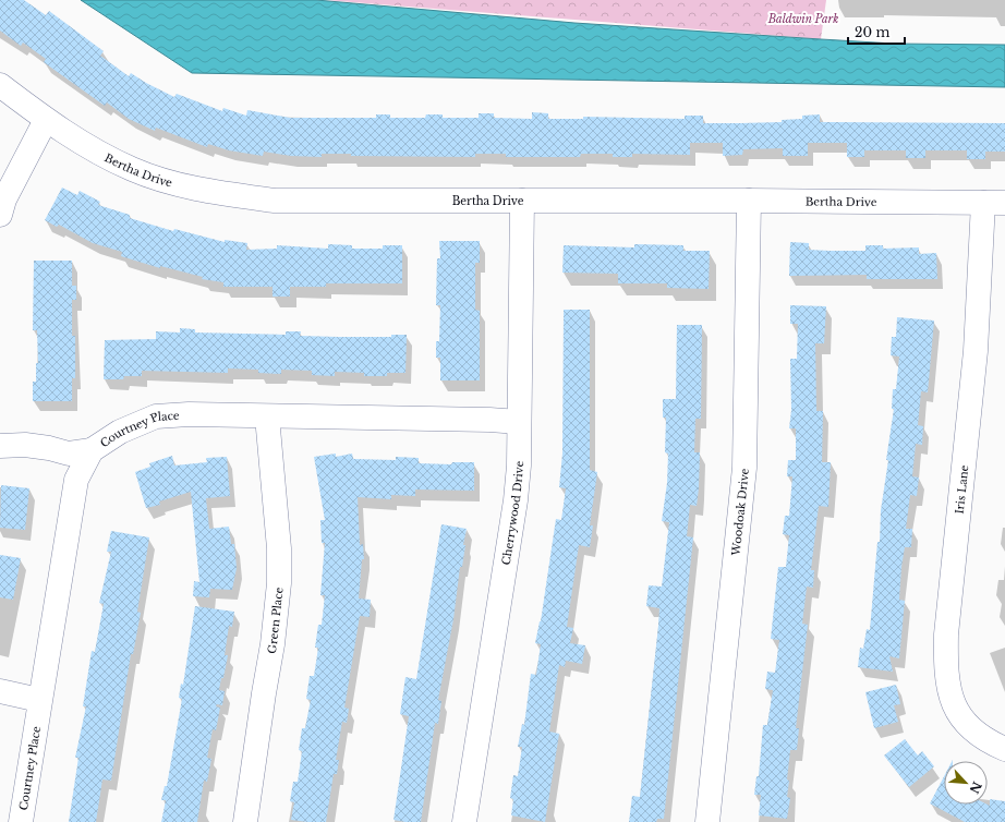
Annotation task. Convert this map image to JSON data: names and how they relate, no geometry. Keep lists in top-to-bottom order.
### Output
{
  "streets": {
    "street": [
      "Bertha Drive",
      "Courtney Place",
      "Iris Lane",
      "Cherrywood Drive",
      "Woodoak Drive",
      "Green Place"
    ]
  },
  "crossings": [
    ["Bertha Drive", "Iris Lane"],
    ["Bertha Drive", "Cherrywood Drive"],
    ["Bertha Drive", "Woodoak Drive"],
    ["Courtney Place", "Cherrywood Drive"],
    ["Courtney Place", "Green Place"]
  ],
  "parks": ["Baldwin Park"],
  "scale_bar": "20 m",
  "north": "bottom right"
}
